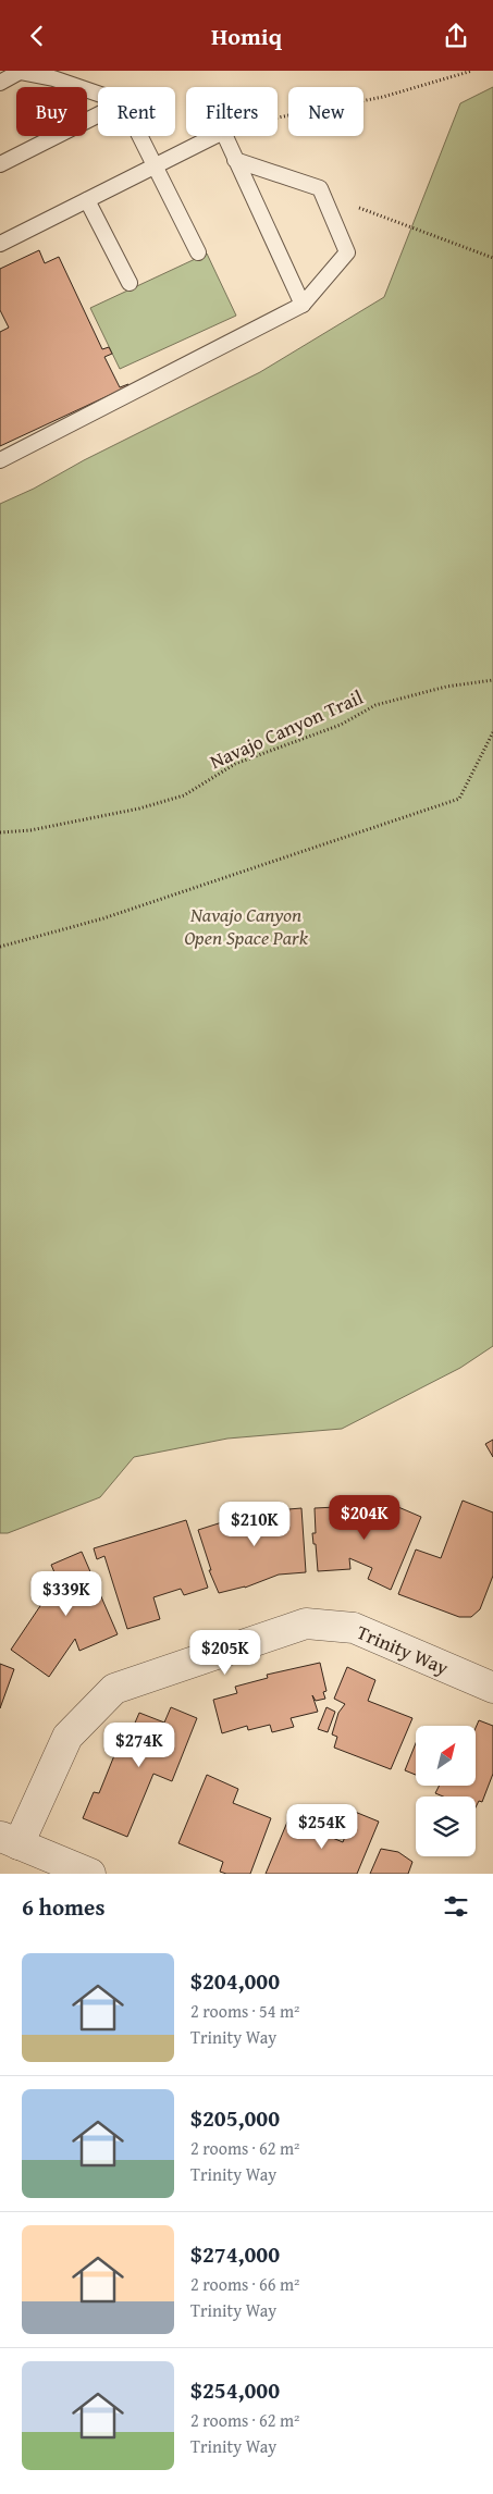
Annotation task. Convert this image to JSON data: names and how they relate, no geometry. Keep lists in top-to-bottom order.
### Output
{
  "streets": {
    "street": ["Trinity Way"],
    "path": ["Navajo Canyon Trail"]
  },
  "parks": ["Navajo Canyon Open Space Park"],
  "north": "top right",
  "page": {
    "header": "Homiq",
    "chip": [
      "Buy",
      "Rent",
      "Filters",
      "New"
    ],
    "price": [
      "$204K",
      "$210K",
      "$339K",
      "$205K",
      "$274K",
      "$254K"
    ],
    "heading": "6 homes",
    "list": [
      {
        "name": "$204,000",
        "note": "2 rooms · 54 m² · Trinity Way"
      },
      {
        "name": "$205,000",
        "note": "2 rooms · 62 m² · Trinity Way"
      },
      {
        "name": "$274,000",
        "note": "2 rooms · 66 m² · Trinity Way"
      },
      {
        "name": "$254,000",
        "note": "2 rooms · 62 m² · Trinity Way"
      }
    ]
  }
}
